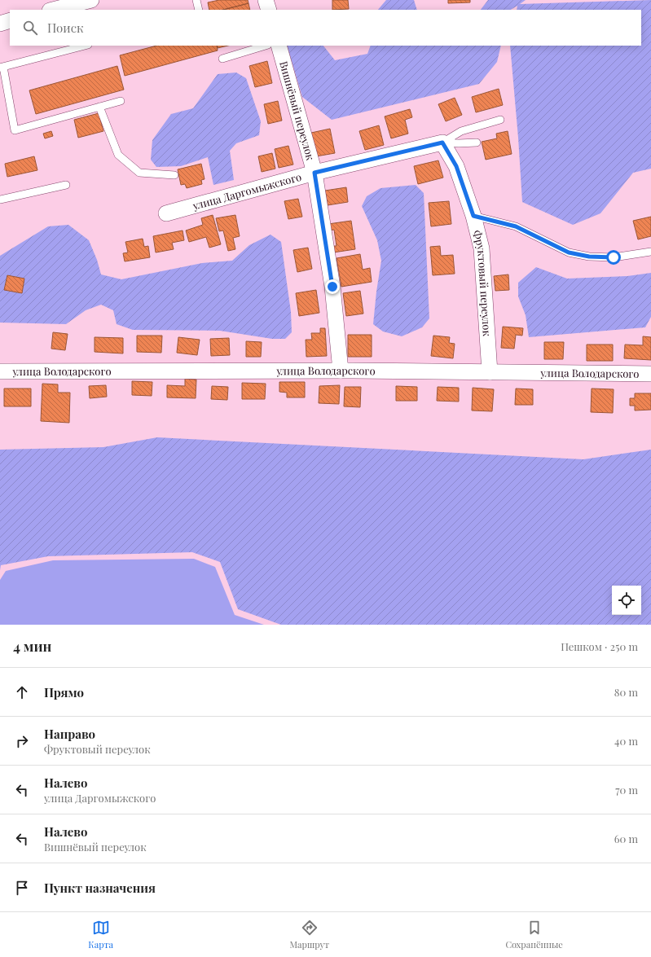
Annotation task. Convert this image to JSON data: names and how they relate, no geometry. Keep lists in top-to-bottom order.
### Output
{
  "streets": {
    "street": [
      "Вишнёвый переулок",
      "улица Даргомыжского",
      "Фруктовый переулок",
      "улица Володарского"
    ]
  },
  "crossings": [
    ["Вишнёвый переулок", "улица Даргомыжского"],
    ["Вишнёвый переулок", "улица Володарского"],
    ["улица Даргомыжского", "Фруктовый переулок"],
    ["Фруктовый переулок", "улица Володарского"]
  ],
  "page": {
    "search": "Поиск",
    "heading": ["4 мин", "Пешком · 250 m"],
    "list": [
      ["Прямо", "80 m"],
      ["Направо", "Фруктовый переулок", "40 m"],
      ["Налево", "улица Даргомыжского", "70 m"],
      ["Налево", "Вишнёвый переулок", "60 m"],
      "Пункт назначения"
    ],
    "nav": ["Карта", "Маршрут", "Сохранённые"]
  }
}
